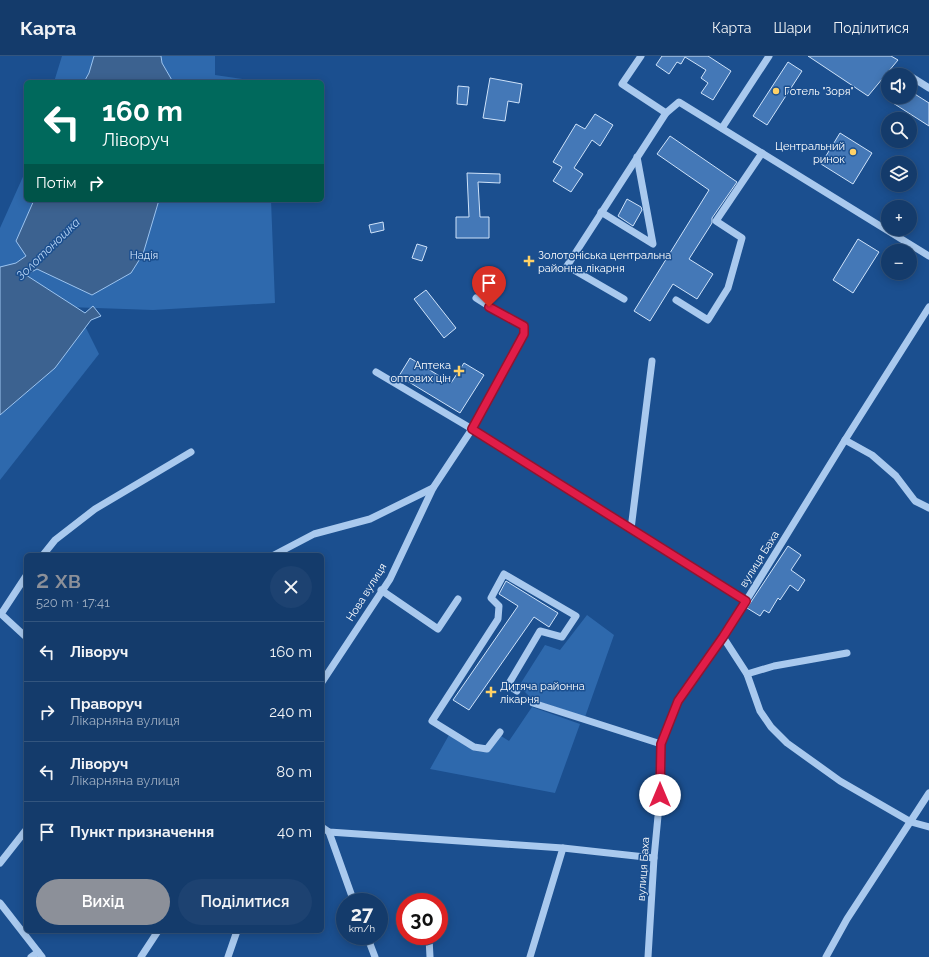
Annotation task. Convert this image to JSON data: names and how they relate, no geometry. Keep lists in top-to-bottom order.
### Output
{
  "streets": {
    "street": ["вулиця Баха", "Нова вулиця"]
  },
  "water": ["Золотоношка"],
  "parks": ["Надія"],
  "places": {
    "other": ["Готель \"Зоря\"", "Центральний ринок"],
    "health": ["Золотоніська центральна районна лікарня", "Аптека оптових цін", "Дитяча районна лікарня"]
  },
  "page": {
    "header": "Карта",
    "nav": ["Карта", "Шари", "Поділитися"],
    "map_buttons": ["+", "−"],
    "turn": ["160 m", "Ліворуч"],
    "then": "Потім",
    "heading": ["2 хв", "520 m · 17:41"],
    "list": [
      {
        "name": "Ліворуч",
        "value": "160 m"
      },
      {
        "name": "Праворуч",
        "note": "Лікарняна вулиця",
        "value": "240 m"
      },
      {
        "name": "Ліворуч",
        "note": "Лікарняна вулиця",
        "value": "80 m"
      },
      {
        "name": "Пункт призначення",
        "value": "40 m"
      }
    ],
    "buttons": ["Вихід", "Поділитися"],
    "speed": "27 km/h",
    "limit": "30"
  }
}
